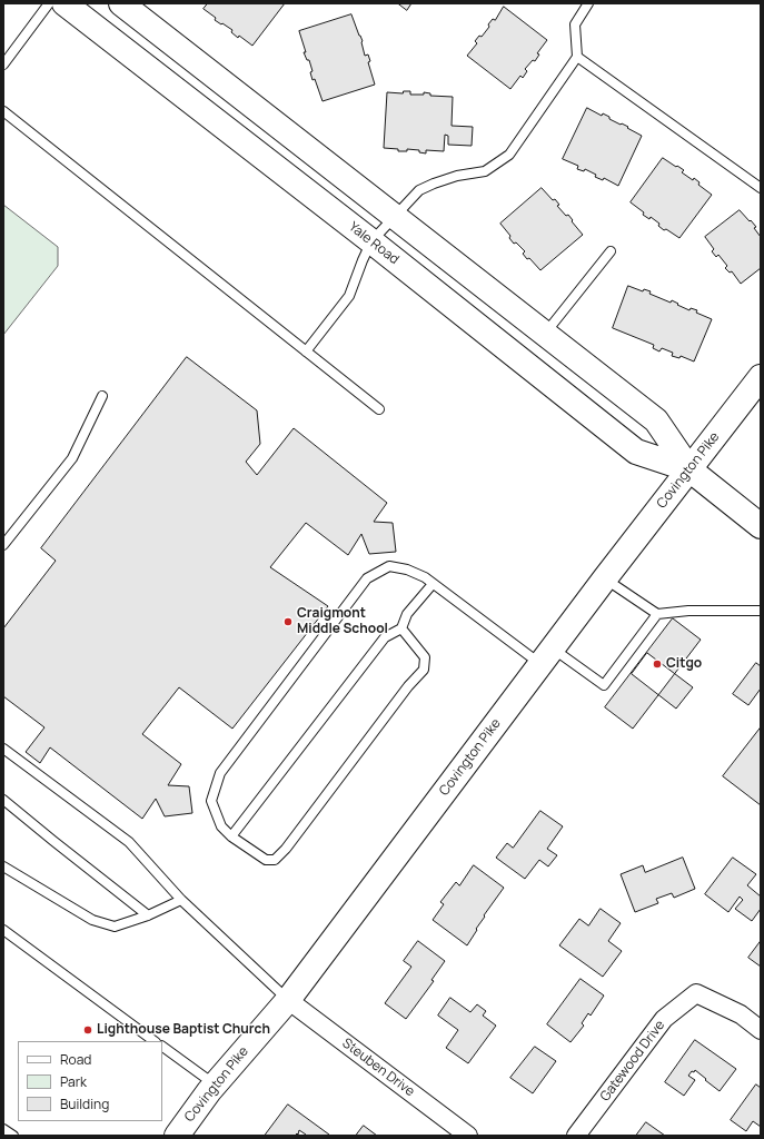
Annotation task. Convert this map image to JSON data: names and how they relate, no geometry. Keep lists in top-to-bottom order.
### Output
{
  "streets": {
    "main road": ["Yale Road", "Covington Pike"],
    "street": ["Gatewood Drive", "Steuben Drive"]
  },
  "crossings": [
    ["Yale Road", "Covington Pike"],
    ["Covington Pike", "Steuben Drive"]
  ],
  "places": ["Craigmont Middle School", "Citgo", "Lighthouse Baptist Church"],
  "legend": ["Road", "Park", "Building"]
}
